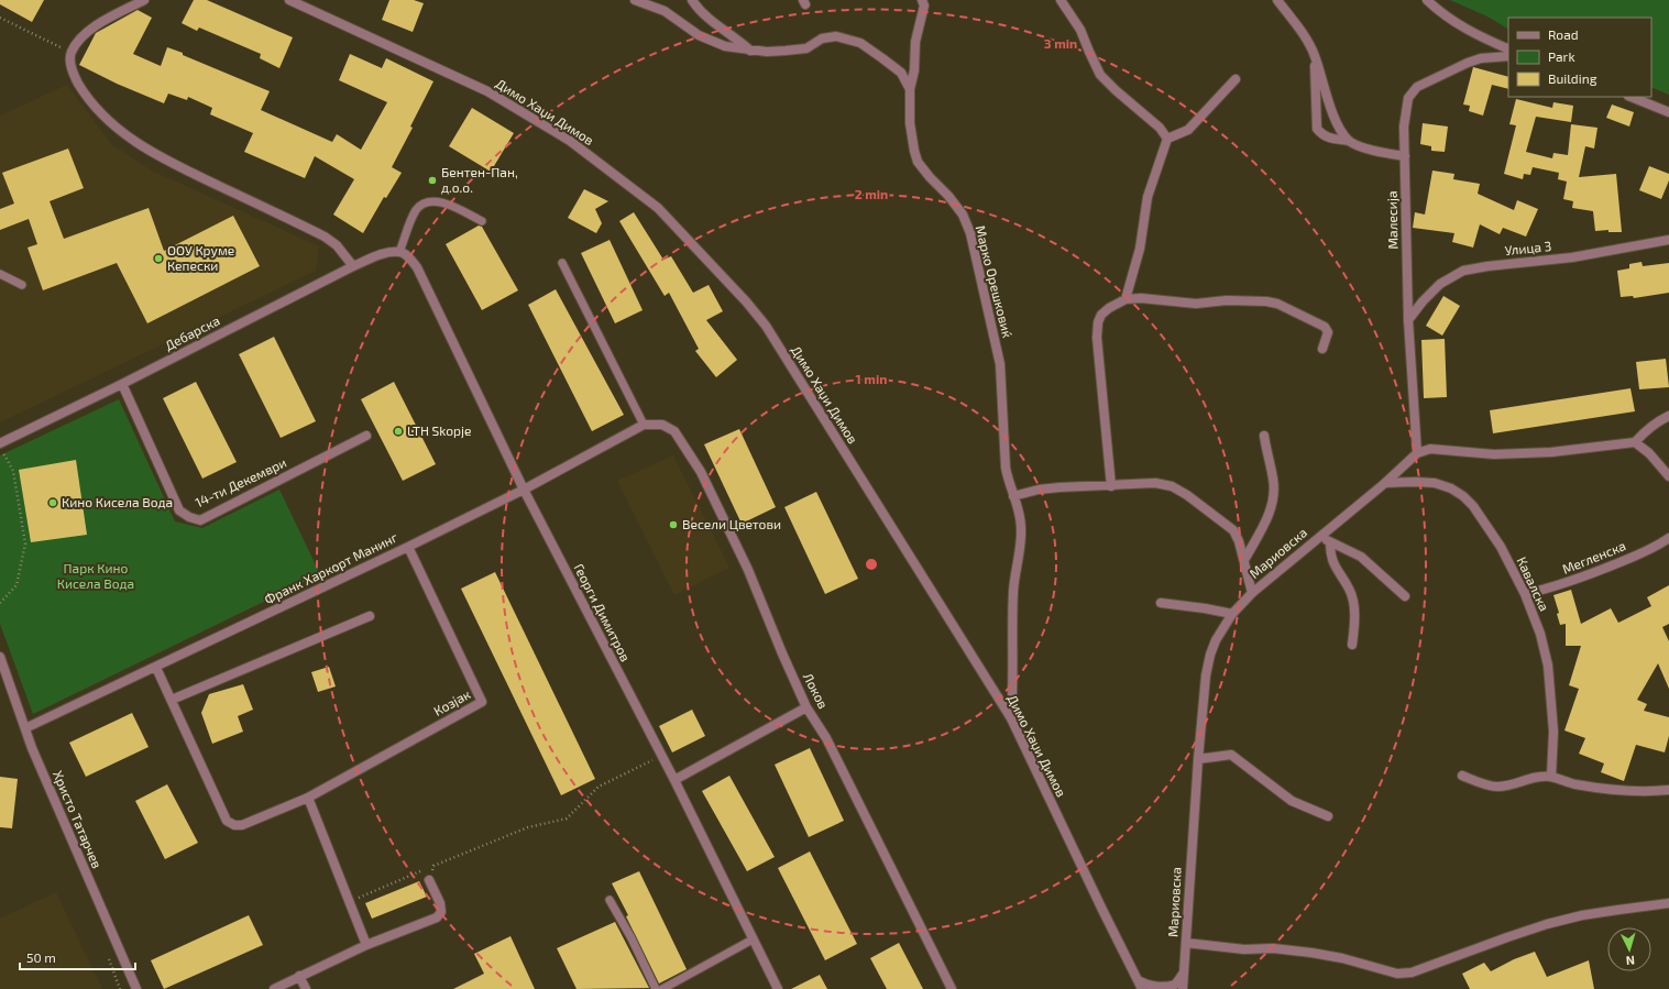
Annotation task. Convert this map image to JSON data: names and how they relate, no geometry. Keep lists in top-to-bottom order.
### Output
{
  "streets": {
    "street": [
      "Димо Хаџи Димов",
      "Малесија",
      "Улица 3",
      "Марко Орешковиќ",
      "Дебарска",
      "14-ти Декември",
      "Мариовска",
      "Мегленска",
      "Франк Харкорт Манинг",
      "Кавалска",
      "Георги Димитров",
      "Локов",
      "Козјак",
      "Христо Татарчев"
    ]
  },
  "crossings": [
    ["Димо Хаџи Димов", "Марко Орешковиќ"],
    ["Малесија", "Улица 3"],
    ["Малесија", "Мариовска"],
    ["Дебарска", "14-ти Декември"],
    ["Дебарска", "Георги Димитров"],
    ["Мариовска", "Кавалска"],
    ["Мегленска", "Кавалска"],
    ["Франк Харкорт Манинг", "Георги Димитров"],
    ["Франк Харкорт Манинг", "Локов"],
    ["Франк Харкорт Манинг", "Козјак"],
    ["Франк Харкорт Манинг", "Христо Татарчев"]
  ],
  "parks": ["Парк Кино Кисела Вода"],
  "places": [
    "Бентен-Пан, д.о.о.",
    "ООУ Круме Кепески",
    "LTH Skopje",
    "Кино Кисела Вода",
    "Весели Цветови"
  ],
  "legend": ["Road", "Park", "Building"],
  "scale_bar": "50 m",
  "north": "bottom",
  "rings": ["3 min", "2 min", "1 min"]
}
